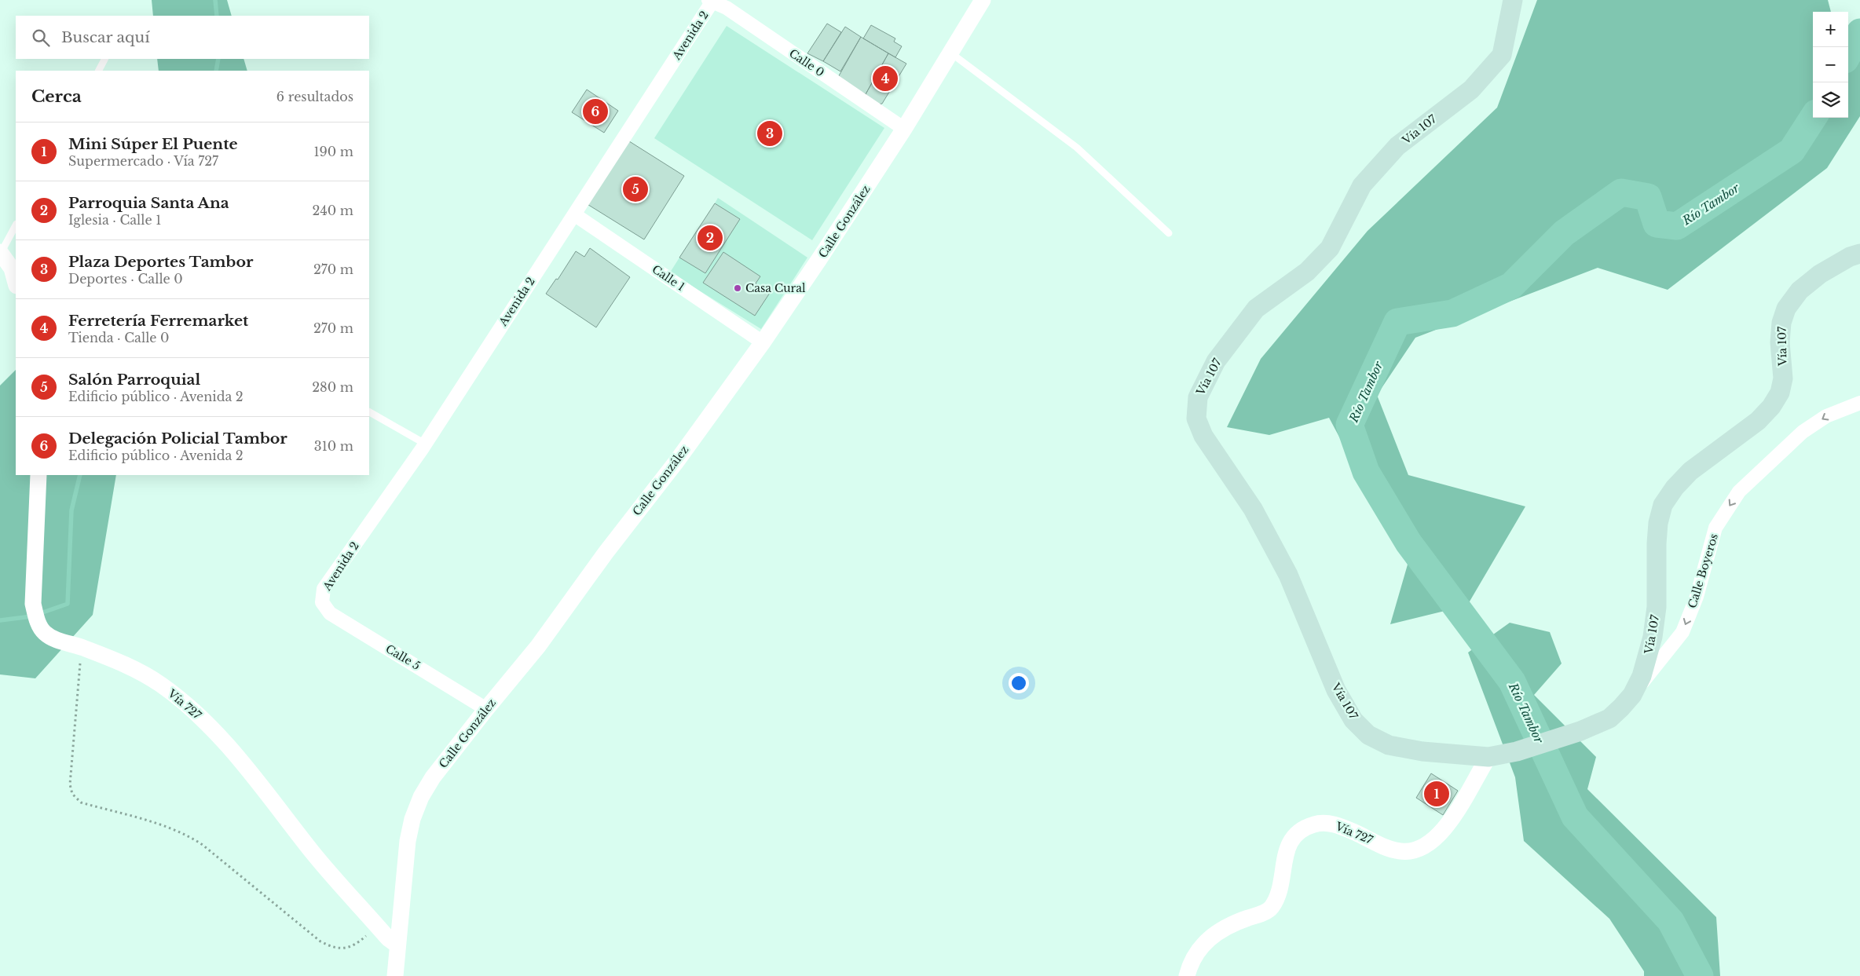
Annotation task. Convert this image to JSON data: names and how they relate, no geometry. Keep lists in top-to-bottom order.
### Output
{
  "streets": {
    "main road": ["Vía 107"],
    "street": [
      "Avenida 2",
      "Calle 0",
      "Calle González",
      "Calle 1",
      "Calle Boyeros",
      "Calle 5",
      "Vía 727"
    ]
  },
  "crossings": [
    ["Avenida 2", "Calle 0"],
    ["Avenida 2", "Calle 1"],
    ["Avenida 2", "Calle 5"],
    ["Calle 0", "Calle González"],
    ["Vía 107", "Calle Boyeros"],
    ["Vía 107", "Vía 727"],
    ["Calle González", "Calle 1"],
    ["Calle González", "Calle 5"],
    ["Calle González", "Vía 727"]
  ],
  "one_way": ["Calle Boyeros"],
  "water": ["Río Tambor"],
  "places": ["Casa Cural"],
  "page": {
    "map_buttons": ["+", "−"],
    "search": "Buscar aquí",
    "pins": [
      "4",
      "6",
      "3",
      "5",
      "2",
      "1"
    ],
    "heading": ["Cerca", "6 resultados"],
    "list": [
      {
        "mark": "1",
        "name": "Mini Súper El Puente",
        "note": "Supermercado · Vía 727",
        "value": "190 m"
      },
      {
        "mark": "2",
        "name": "Parroquia Santa Ana",
        "note": "Iglesia · Calle 1",
        "value": "240 m"
      },
      {
        "mark": "3",
        "name": "Plaza Deportes Tambor",
        "note": "Deportes · Calle 0",
        "value": "270 m"
      },
      {
        "mark": "4",
        "name": "Ferretería Ferremarket",
        "note": "Tienda · Calle 0",
        "value": "270 m"
      },
      {
        "mark": "5",
        "name": "Salón Parroquial",
        "note": "Edificio público · Avenida 2",
        "value": "280 m"
      },
      {
        "mark": "6",
        "name": "Delegación Policial Tambor",
        "note": "Edificio público · Avenida 2",
        "value": "310 m"
      }
    ]
  }
}
